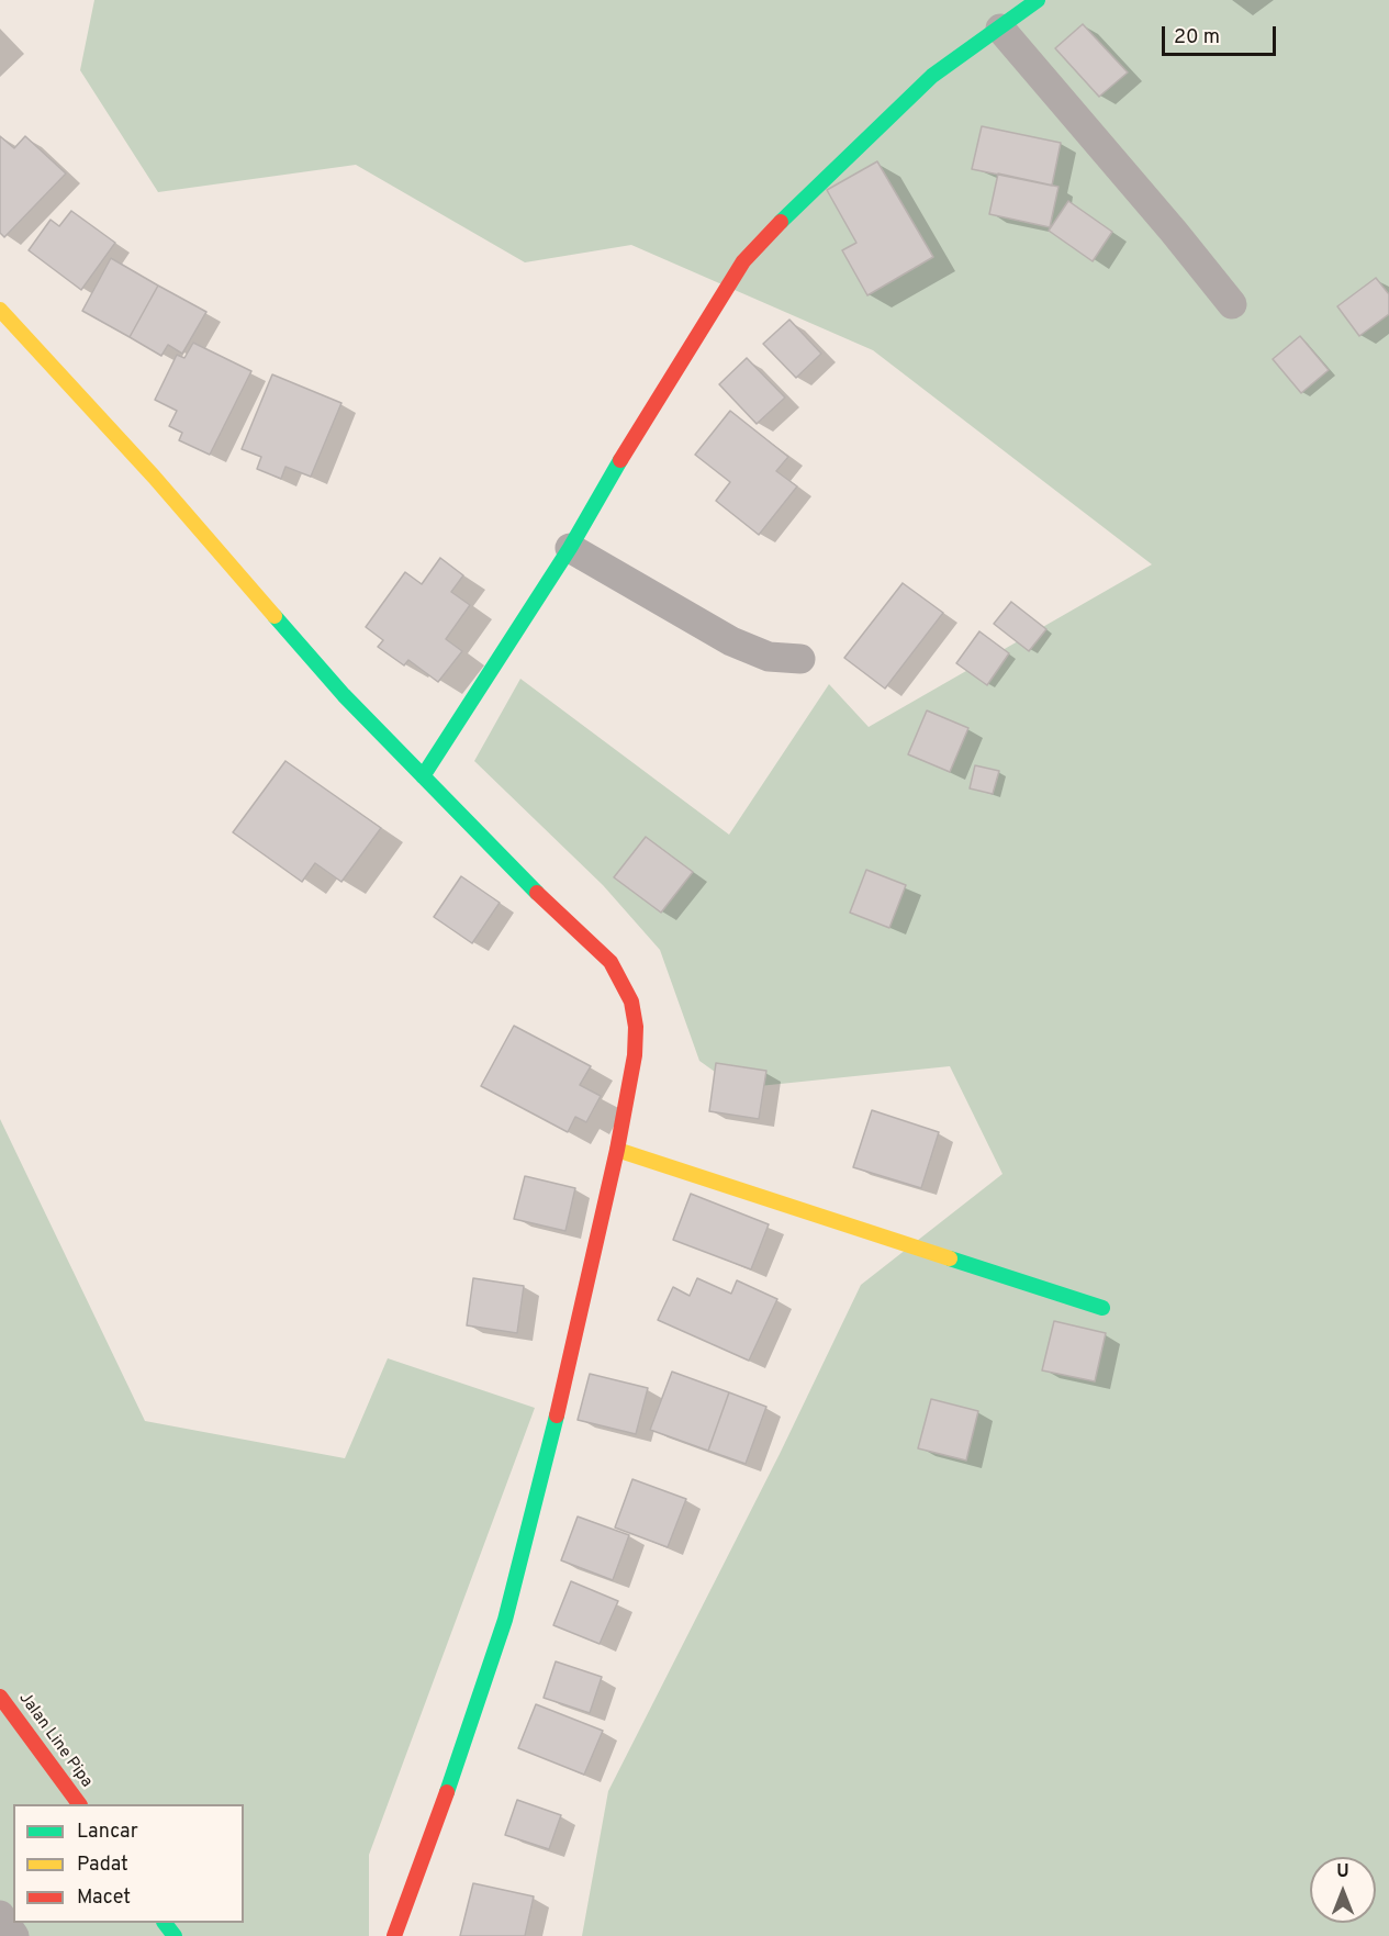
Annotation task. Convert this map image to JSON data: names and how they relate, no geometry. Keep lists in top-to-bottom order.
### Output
{
  "streets": {
    "street": ["Jalan Line Pipa"]
  },
  "legend": ["Lancar", "Padat", "Macet"],
  "scale_bar": "20 m",
  "north": "top"
}
